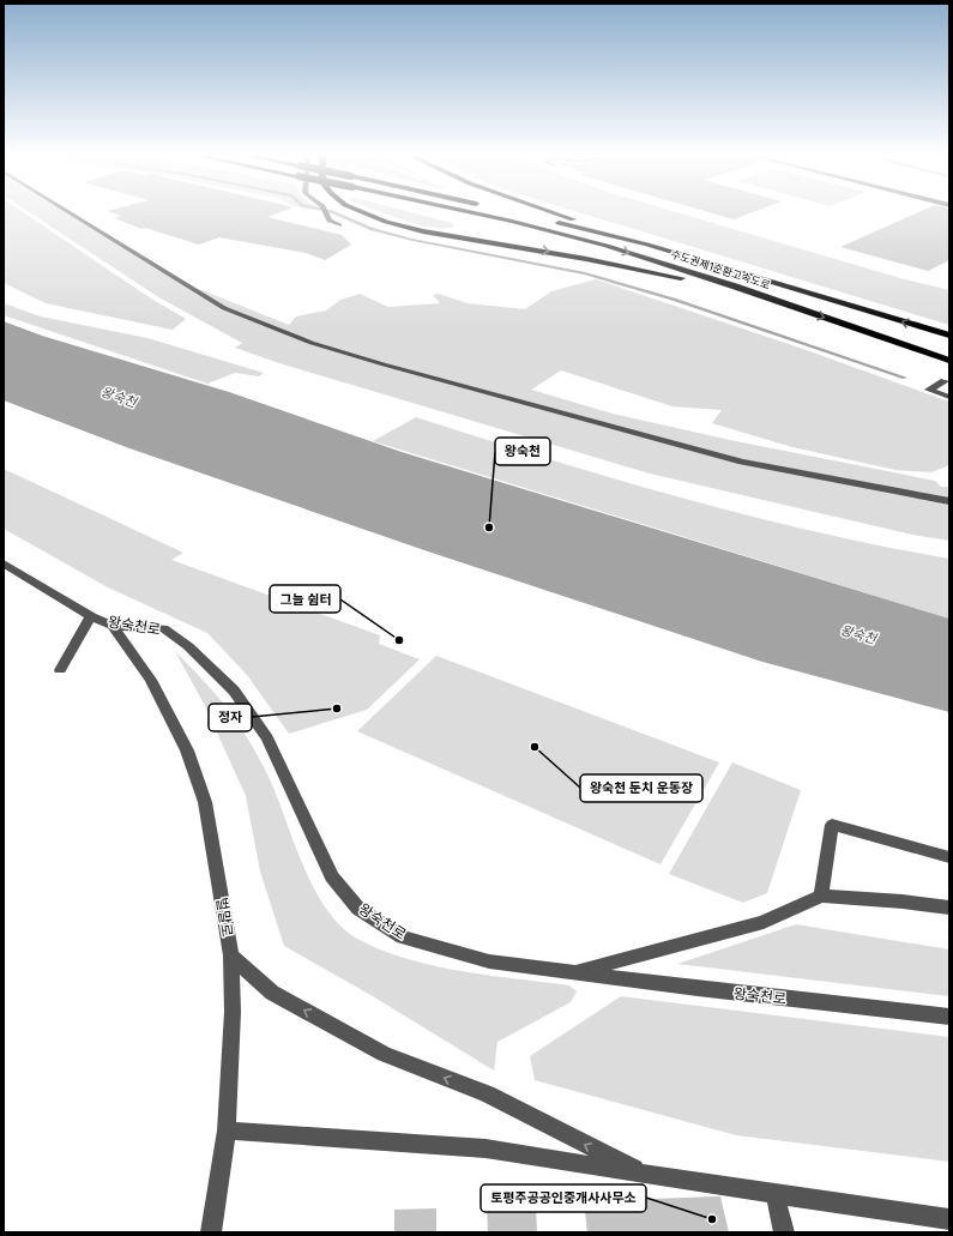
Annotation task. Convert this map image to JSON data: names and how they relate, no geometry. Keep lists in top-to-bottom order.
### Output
{
  "streets": {
    "highway": ["수도권제1순환고속도로"],
    "street": ["왕숙천로", "벌말로"]
  },
  "crossings": [
    ["왕숙천로", "벌말로"]
  ],
  "water": ["왕숙천"],
  "places": [
    "왕숙천",
    "그늘 쉼터",
    "정자",
    "왕숙천 둔치 운동장",
    "토평주공공인중개사사무소"
  ]
}
